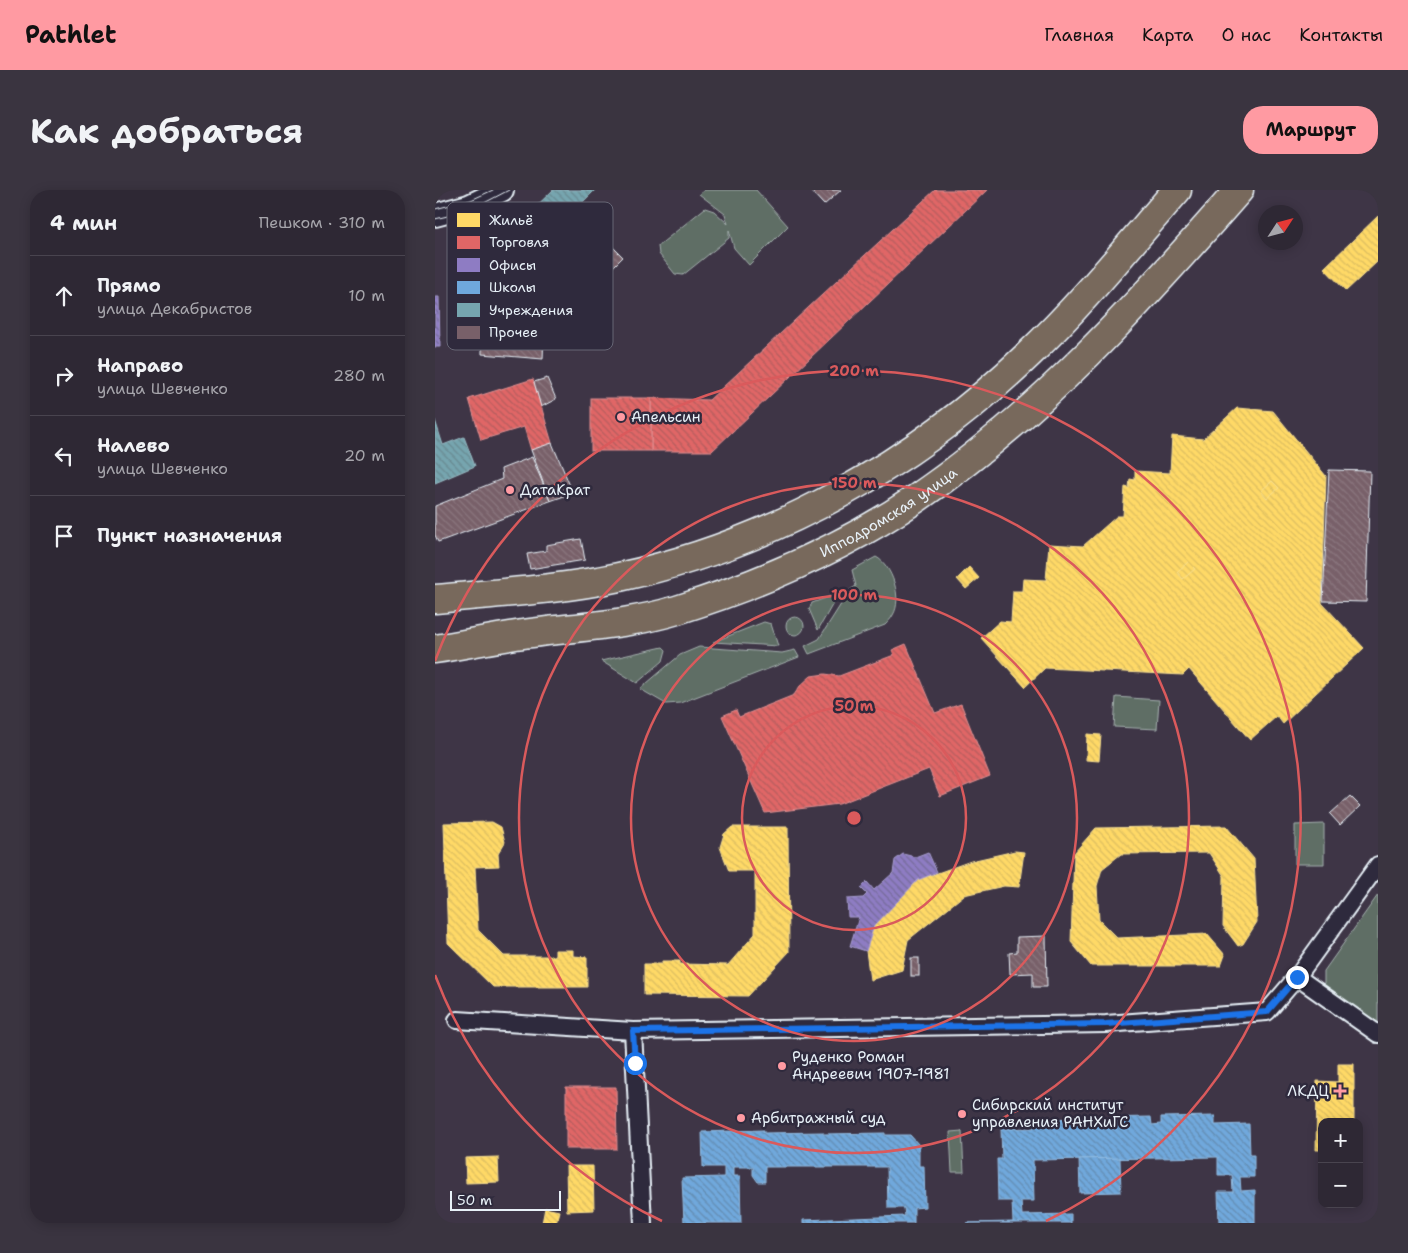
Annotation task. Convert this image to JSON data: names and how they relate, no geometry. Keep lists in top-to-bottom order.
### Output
{
  "streets": {
    "highway": ["Ипподромская улица"]
  },
  "places": {
    "other": [
      "Апельсин",
      "ДатаКрат",
      "Руденко Роман Андреевич 1907-1981",
      "Сибирский институт управления РАНХиГС",
      "Арбитражный суд"
    ],
    "health": ["ЛКДЦ"]
  },
  "legend": [
    "Жильё",
    "Торговля",
    "Офисы",
    "Школы",
    "Учреждения",
    "Прочее"
  ],
  "scale_bar": "50 m",
  "north": "top right",
  "page": {
    "header": "Pathlet",
    "nav": [
      "Главная",
      "Карта",
      "О нас",
      "Контакты"
    ],
    "buttons": "Маршрут",
    "title": "Как добраться",
    "heading": ["4 мин", "Пешком · 310 m"],
    "list": [
      ["Прямо", "улица Декабристов", "10 m"],
      ["Направо", "улица Шевченко", "280 m"],
      ["Налево", "улица Шевченко", "20 m"],
      "Пункт назначения"
    ],
    "map_buttons": ["+", "−"],
    "scale": "50 m"
  },
  "rings": [
    "200 m",
    "150 m",
    "100 m",
    "50 m"
  ]
}
